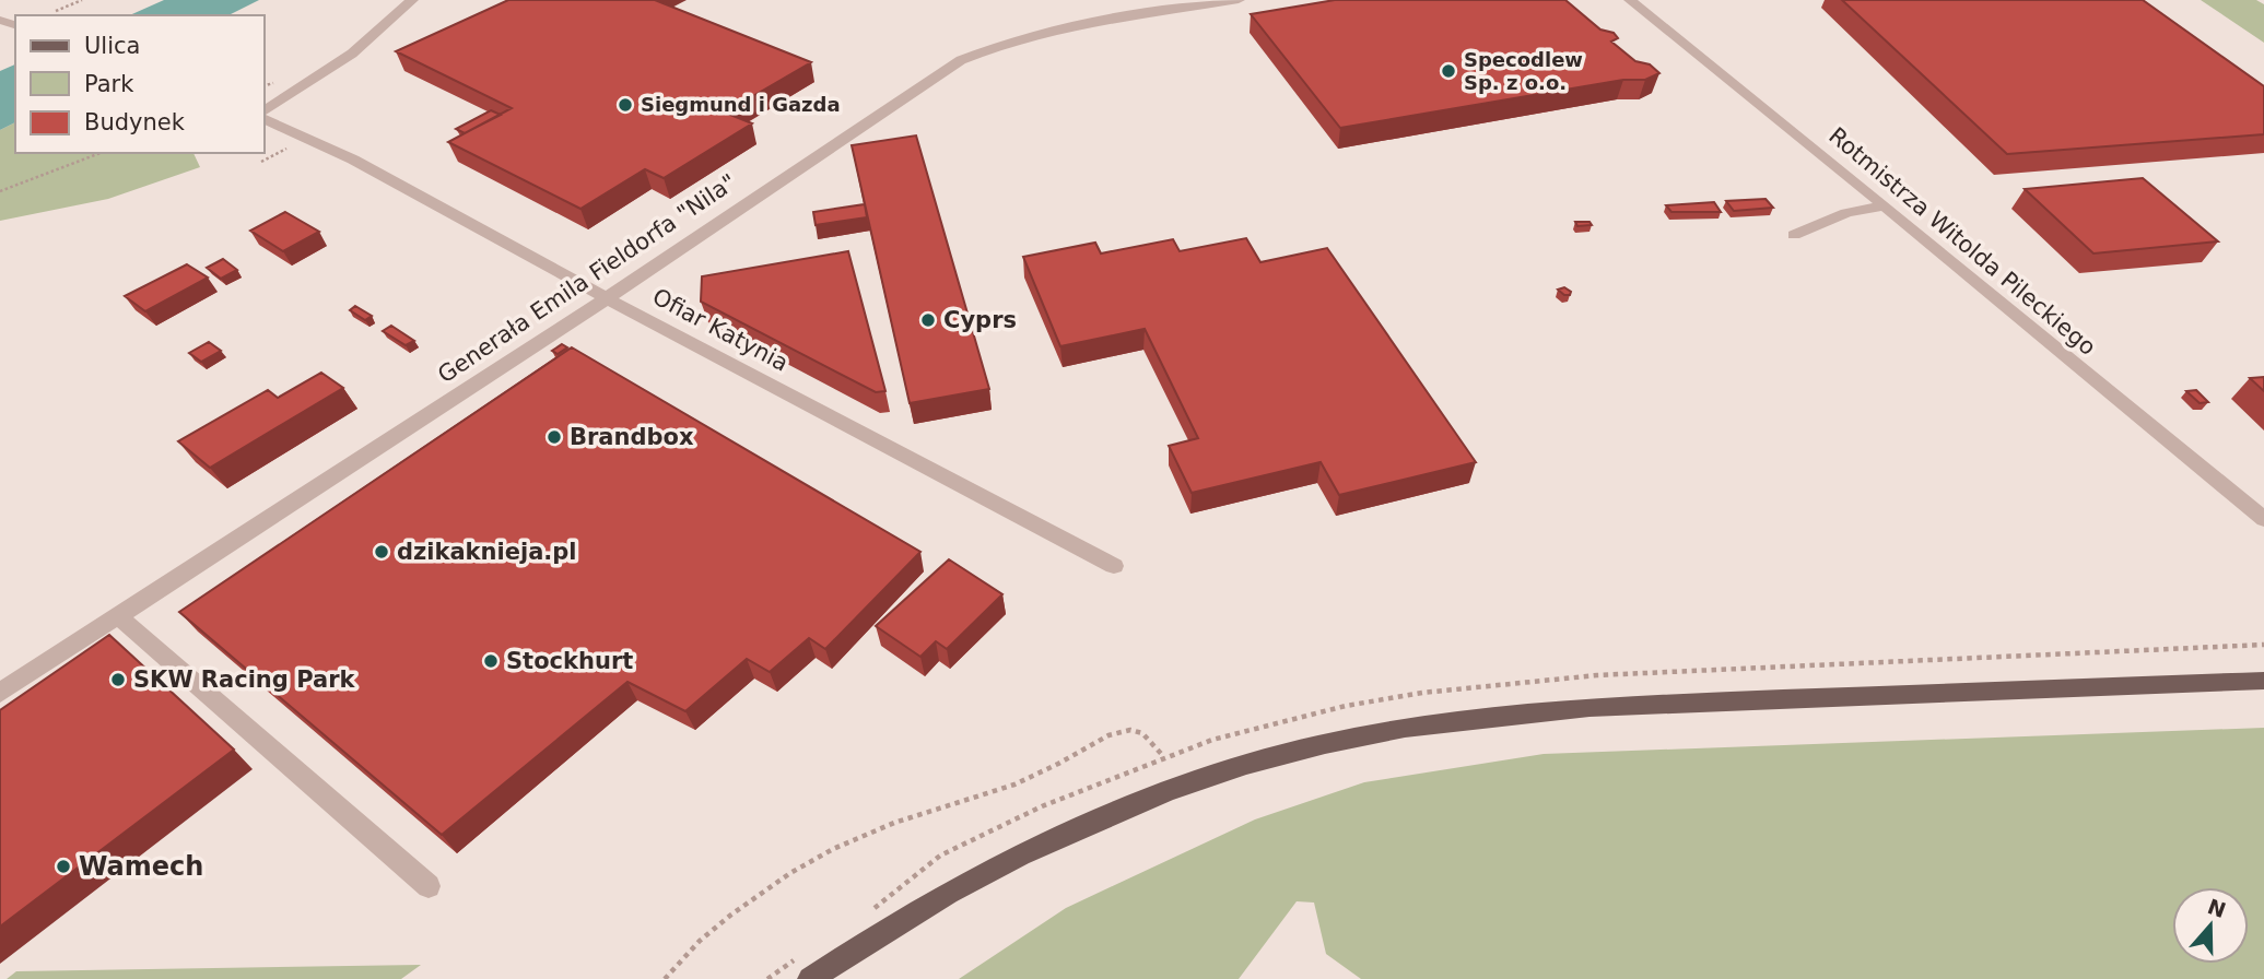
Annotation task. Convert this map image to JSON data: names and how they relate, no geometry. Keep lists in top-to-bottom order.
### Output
{
  "streets": {
    "street": ["Rotmistrza Witolda Pileckiego", "Generała Emila Fieldorfa \"Nila\"", "Ofiar Katynia"]
  },
  "crossings": [
    ["Generała Emila Fieldorfa \"Nila\"", "Ofiar Katynia"]
  ],
  "places": [
    "Specodlew Sp. z o.o.",
    "Siegmund i Gazda",
    "Cyprs",
    "Brandbox",
    "dzikaknieja.pl",
    "Stockhurt",
    "SKW Racing Park",
    "Wamech"
  ],
  "legend": ["Ulica", "Park", "Budynek"],
  "north": "top"
}
